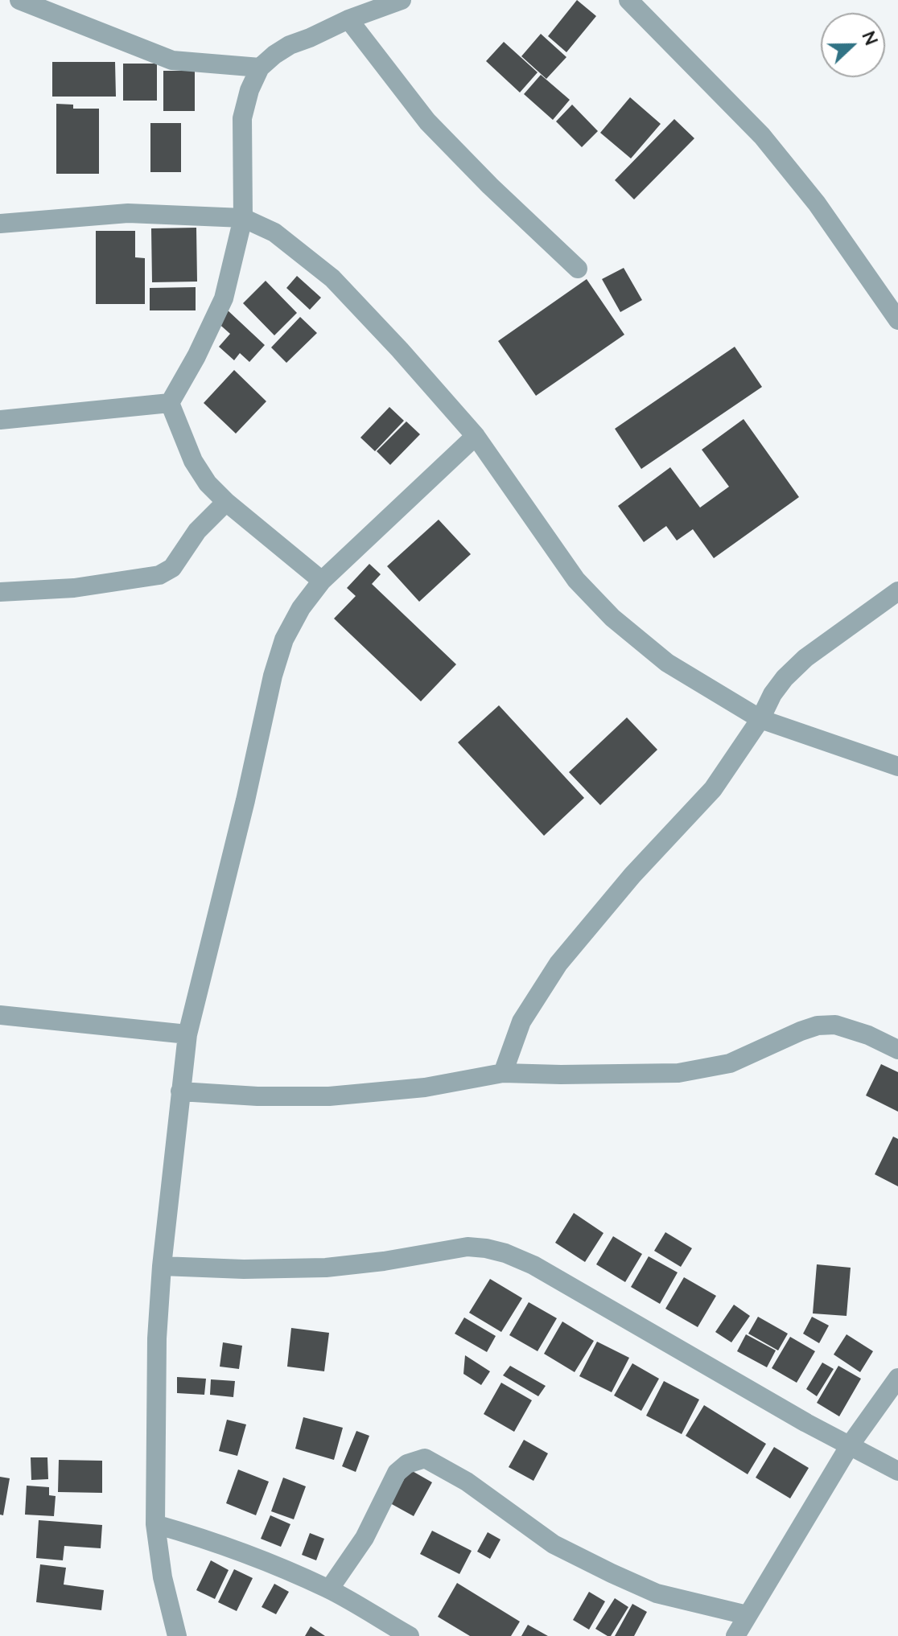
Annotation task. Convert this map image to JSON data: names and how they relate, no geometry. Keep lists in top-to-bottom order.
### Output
{
  "north": "right"
}
